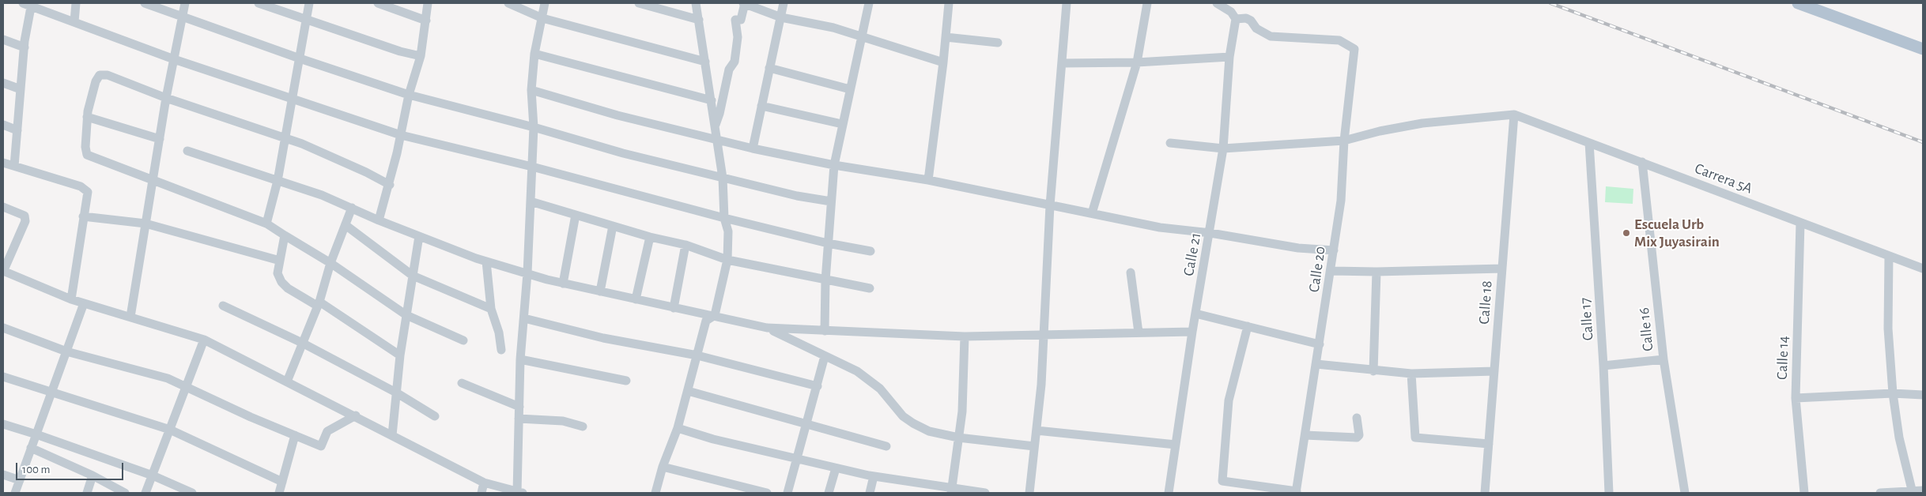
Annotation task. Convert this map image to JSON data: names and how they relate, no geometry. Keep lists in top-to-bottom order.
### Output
{
  "streets": {
    "street": [
      "Carrera 5A",
      "Calle 21",
      "Calle 20",
      "Calle 18",
      "Calle 17",
      "Calle 16",
      "Calle 14"
    ]
  },
  "crossings": [
    ["Carrera 5A", "Calle 18"],
    ["Carrera 5A", "Calle 17"],
    ["Carrera 5A", "Calle 16"],
    ["Carrera 5A", "Calle 14"],
    ["Calle 21", "Calle 20"]
  ],
  "places": ["Escuela Urb Mix Juyasirain"],
  "scale_bar": "100 m"
}
